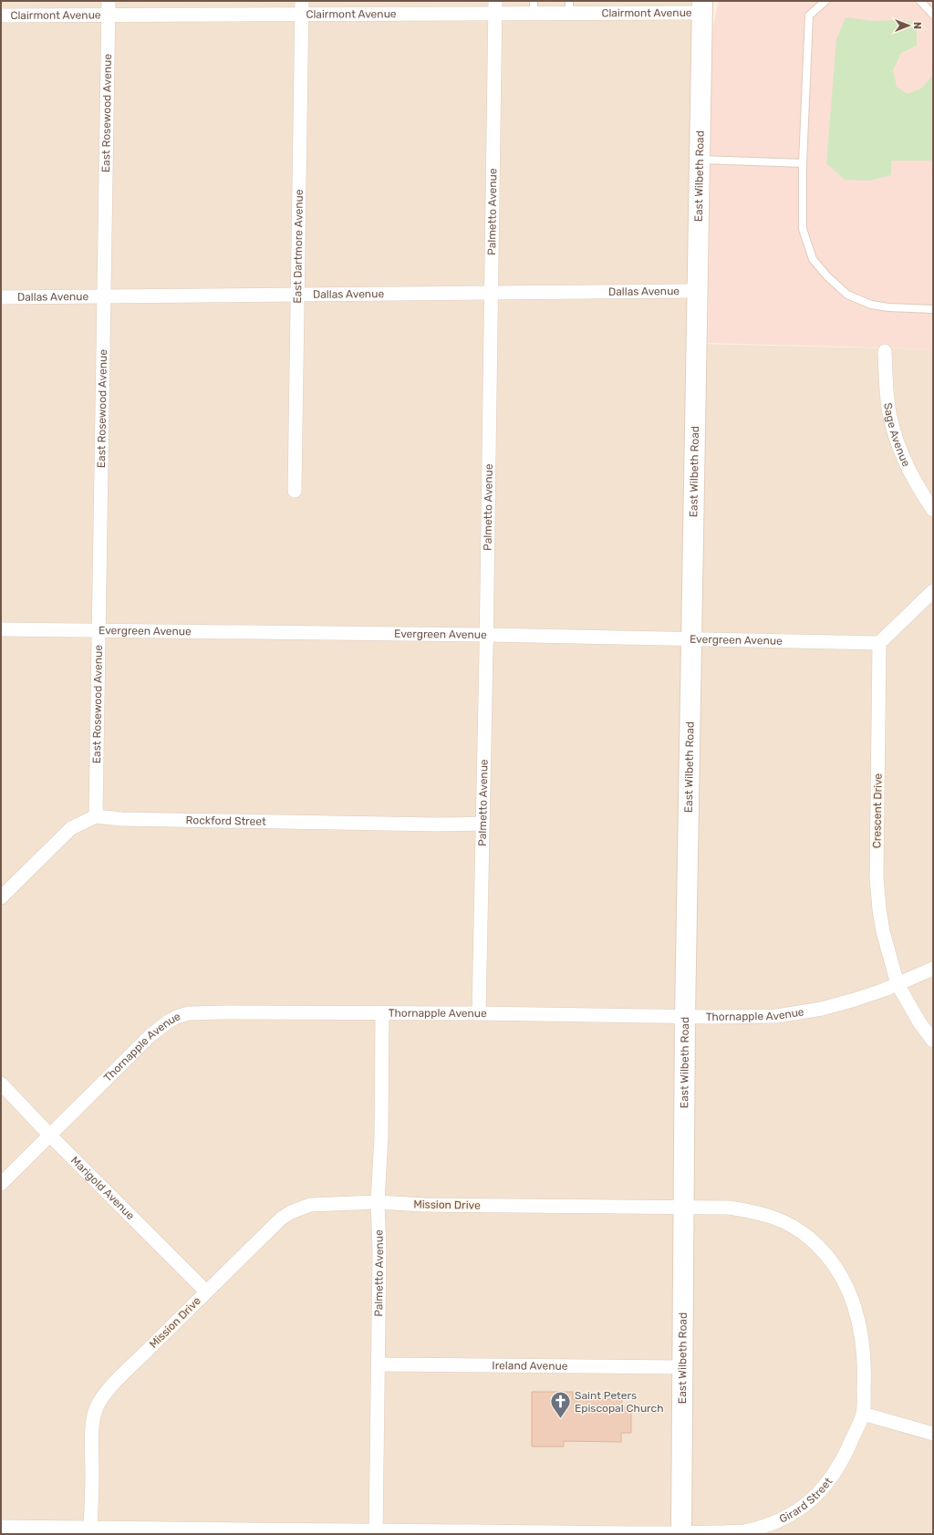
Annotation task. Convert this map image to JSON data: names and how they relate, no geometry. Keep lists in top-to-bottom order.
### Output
{
  "streets": {
    "main road": ["East Wilbeth Road"],
    "street": [
      "Clairmont Avenue",
      "East Rosewood Avenue",
      "Palmetto Avenue",
      "East Dartmore Avenue",
      "Dallas Avenue",
      "Sage Avenue",
      "Evergreen Avenue",
      "Crescent Drive",
      "Rockford Street",
      "Thornapple Avenue",
      "Marigold Avenue",
      "Mission Drive",
      "Ireland Avenue",
      "Girard Street"
    ]
  },
  "crossings": [
    ["Clairmont Avenue", "East Rosewood Avenue"],
    ["Clairmont Avenue", "East Wilbeth Road"],
    ["Clairmont Avenue", "Palmetto Avenue"],
    ["Clairmont Avenue", "East Dartmore Avenue"],
    ["East Rosewood Avenue", "Dallas Avenue"],
    ["East Rosewood Avenue", "Evergreen Avenue"],
    ["East Rosewood Avenue", "Rockford Street"],
    ["East Wilbeth Road", "Dallas Avenue"],
    ["East Wilbeth Road", "Evergreen Avenue"],
    ["East Wilbeth Road", "Thornapple Avenue"],
    ["East Wilbeth Road", "Mission Drive"],
    ["East Wilbeth Road", "Ireland Avenue"],
    ["East Wilbeth Road", "Girard Street"],
    ["Palmetto Avenue", "Dallas Avenue"],
    ["Palmetto Avenue", "Evergreen Avenue"],
    ["Palmetto Avenue", "Rockford Street"],
    ["Palmetto Avenue", "Thornapple Avenue"],
    ["Palmetto Avenue", "Mission Drive"],
    ["Palmetto Avenue", "Ireland Avenue"],
    ["Palmetto Avenue", "Girard Street"],
    ["East Dartmore Avenue", "Dallas Avenue"],
    ["Evergreen Avenue", "Crescent Drive"],
    ["Crescent Drive", "Thornapple Avenue"],
    ["Thornapple Avenue", "Marigold Avenue"],
    ["Marigold Avenue", "Mission Drive"],
    ["Mission Drive", "Girard Street"]
  ],
  "places": {
    "church": ["Saint Peters Episcopal Church"]
  },
  "north": "right"
}
